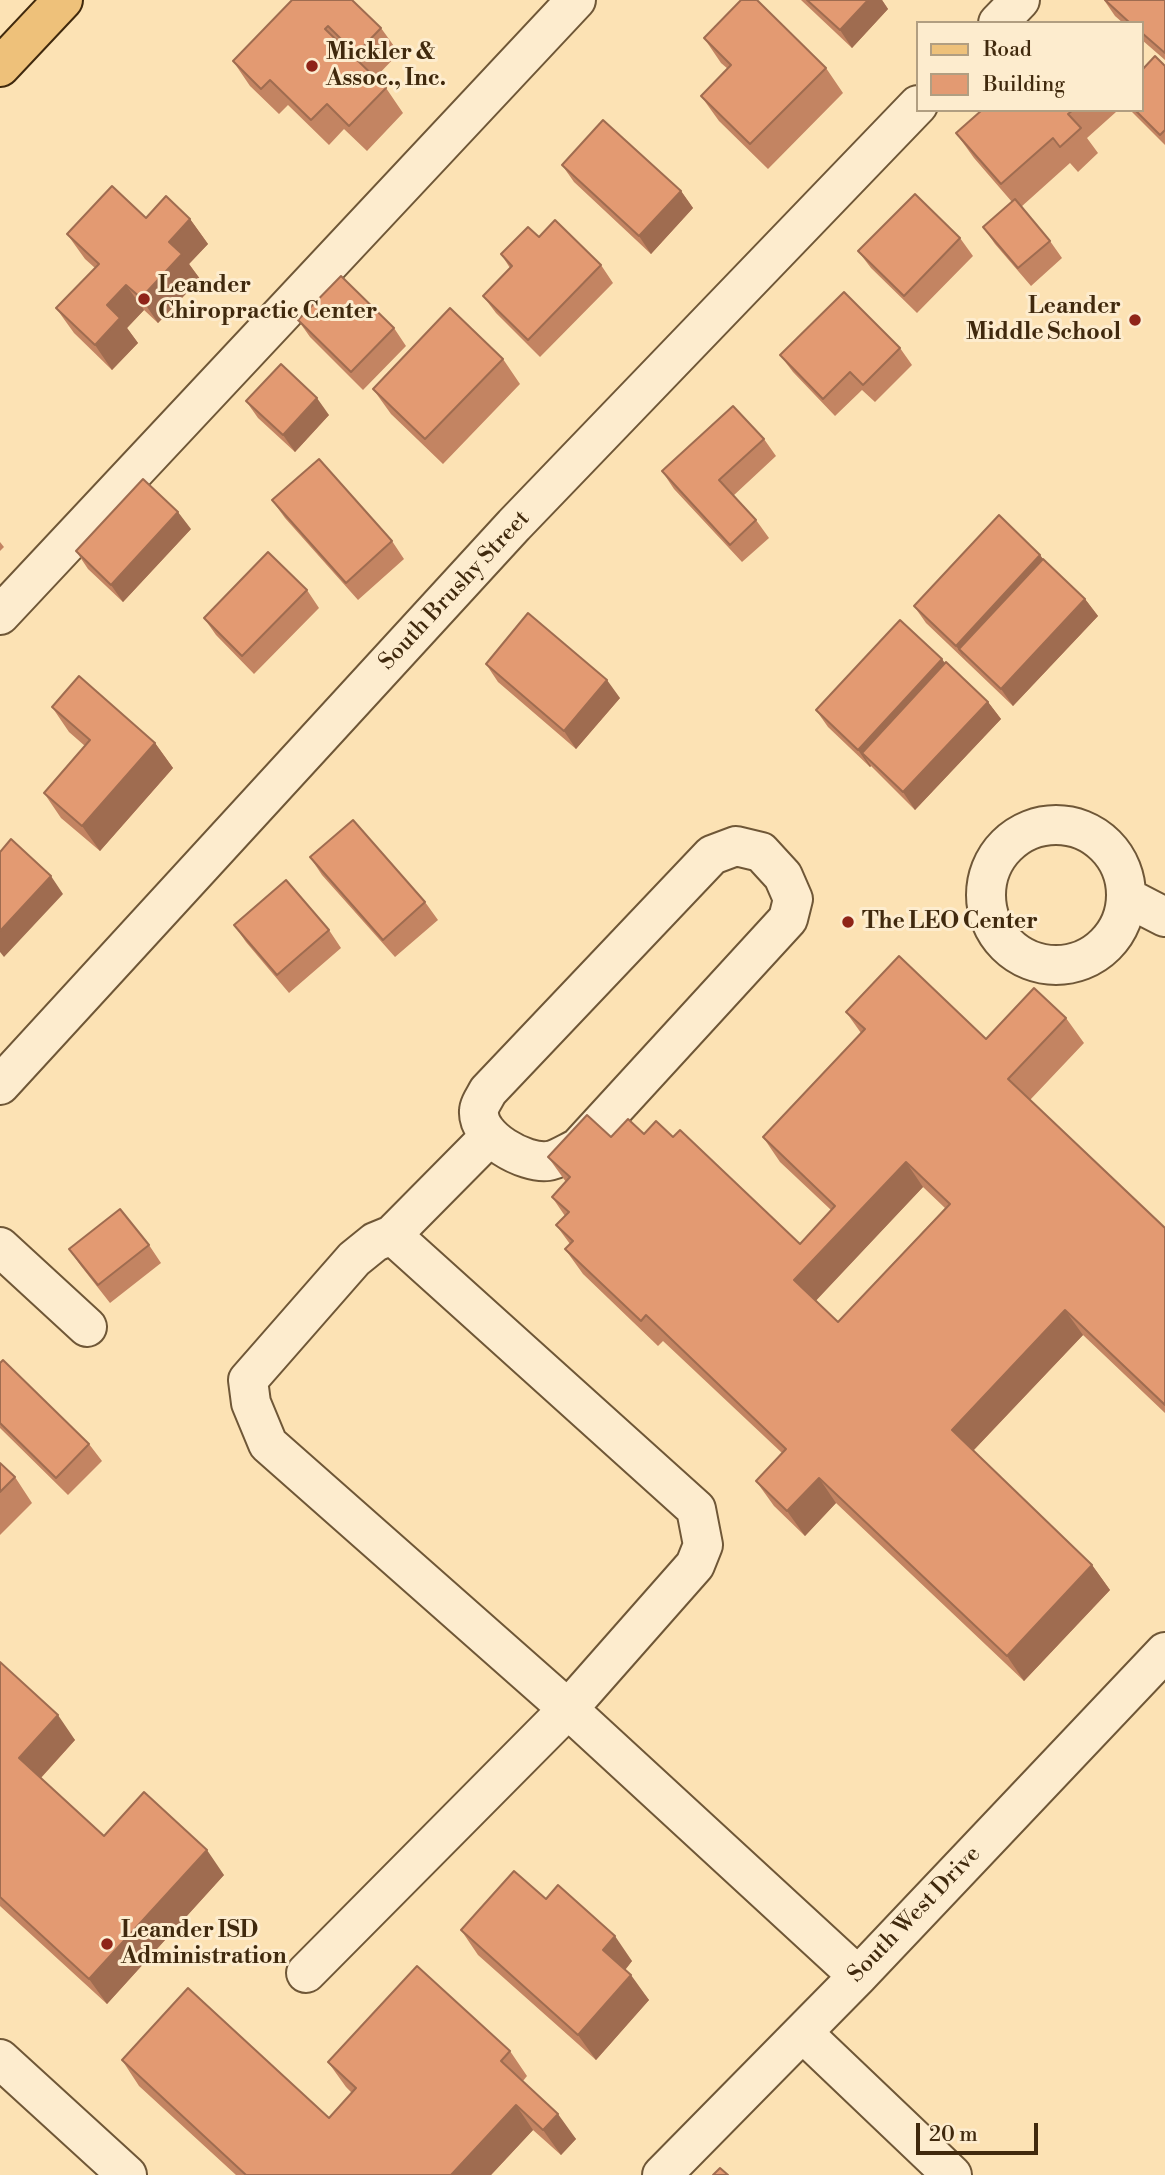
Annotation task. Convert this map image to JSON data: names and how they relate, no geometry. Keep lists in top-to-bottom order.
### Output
{
  "streets": {
    "street": ["South Brushy Street", "South West Drive"]
  },
  "places": [
    "Mickler & Assoc., Inc.",
    "Leander Chiropractic Center",
    "Leander Middle School",
    "The LEO Center",
    "Leander ISD Administration"
  ],
  "legend": ["Road", "Building"],
  "scale_bar": "20 m"
}
